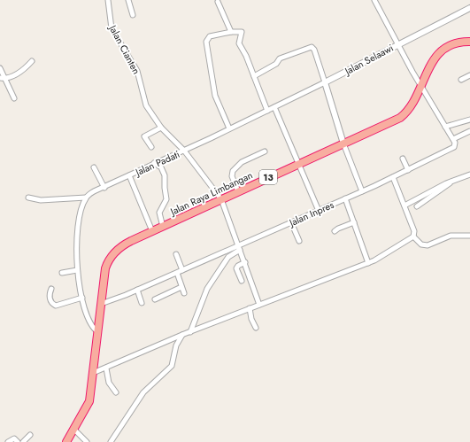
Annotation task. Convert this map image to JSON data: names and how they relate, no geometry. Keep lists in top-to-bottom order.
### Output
{
  "streets": {
    "highway": ["13", "Jalan Raya Limbangan"],
    "street": [
      "Jalan Cianten",
      "Jalan Selaawi",
      "Jalan Padati",
      "Jalan Inpres"
    ]
  },
  "crossings": [
    ["Jalan Cianten", "Jalan Padati"],
    ["Jalan Cianten", "Jalan Raya Limbangan"],
    ["Jalan Cianten", "Jalan Inpres"],
    ["Jalan Selaawi", "Jalan Padati"],
    ["Jalan Raya Limbangan", "Jalan Inpres"]
  ]
}
